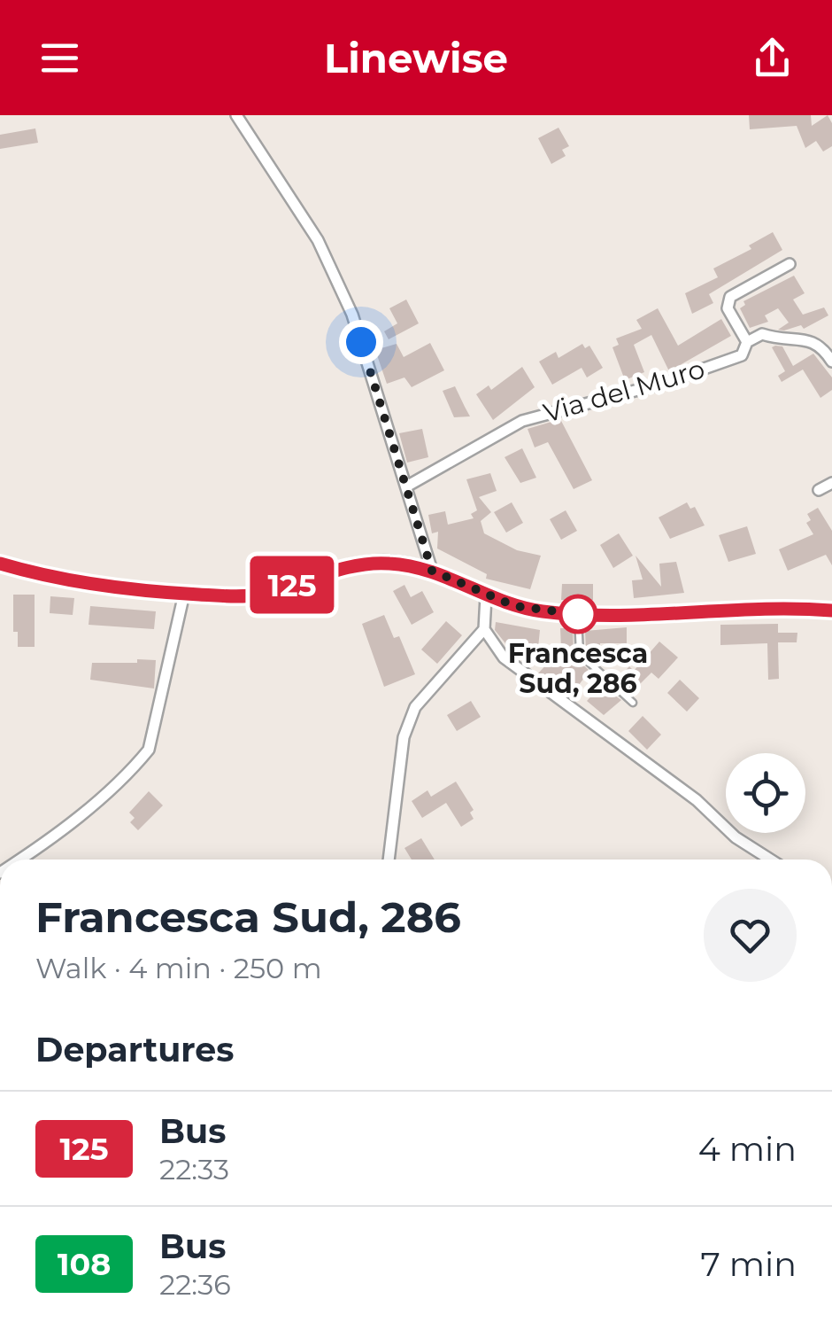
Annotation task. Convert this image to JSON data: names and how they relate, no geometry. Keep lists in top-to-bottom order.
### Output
{
  "streets": {
    "street": ["Via del Muro"]
  },
  "places": ["Francesca Sud, 286"],
  "lines": ["bus line 125"],
  "page": {
    "header": "Linewise",
    "on_map": "125",
    "heading": [
      ["Francesca Sud, 286", "Walk · 4 min · 250 m"],
      "Departures"
    ],
    "list": [
      {
        "mark": "125",
        "name": "Bus",
        "note": "22:33",
        "value": "4 min"
      },
      {
        "mark": "108",
        "name": "Bus",
        "note": "22:36",
        "value": "7 min"
      }
    ]
  }
}
